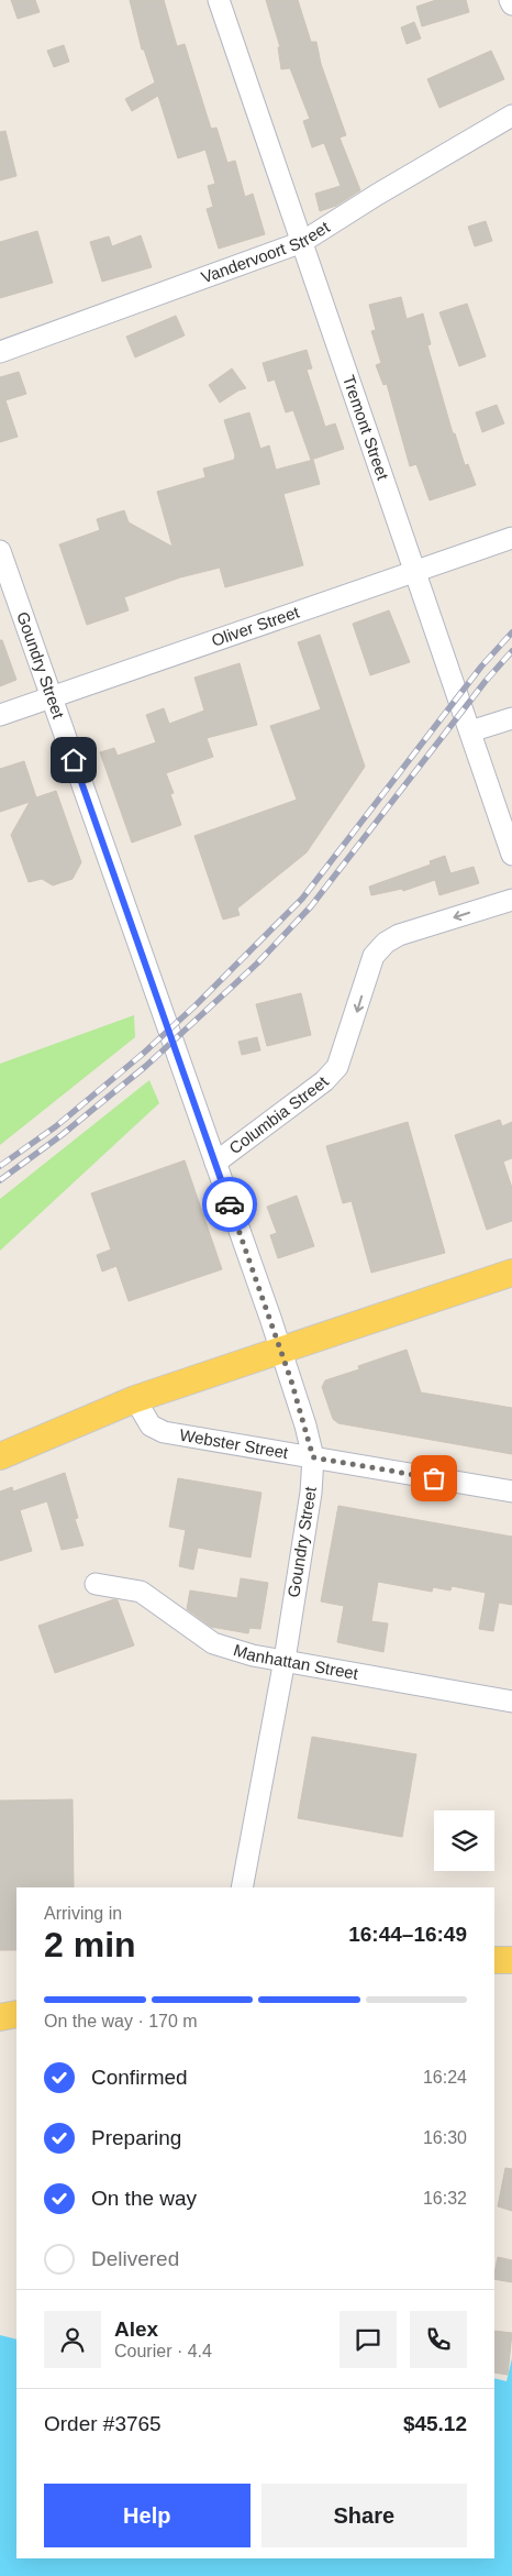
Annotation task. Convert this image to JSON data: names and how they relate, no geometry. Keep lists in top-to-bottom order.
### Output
{
  "streets": {
    "street": [
      "Vandervoort Street",
      "Tremont Street",
      "Oliver Street",
      "Goundry Street",
      "Columbia Street",
      "Webster Street",
      "Manhattan Street"
    ]
  },
  "crossings": [
    ["Vandervoort Street", "Tremont Street"],
    ["Tremont Street", "Oliver Street"],
    ["Oliver Street", "Goundry Street"],
    ["Goundry Street", "Columbia Street"],
    ["Goundry Street", "Webster Street"],
    ["Goundry Street", "Manhattan Street"]
  ],
  "one_way": ["Columbia Street"],
  "page": {
    "heading": ["2 min", "Arriving in", "16:44–16:49"],
    "panel": [
      "Alex",
      "Courier · 4.4",
      "Order #3765",
      "$45.12"
    ],
    "bar": "On the way · 170 m",
    "list": [
      ["Confirmed", "16:24"],
      ["Preparing", "16:30"],
      ["On the way", "16:32"],
      "Delivered"
    ],
    "buttons": ["Help", "Share"]
  }
}
